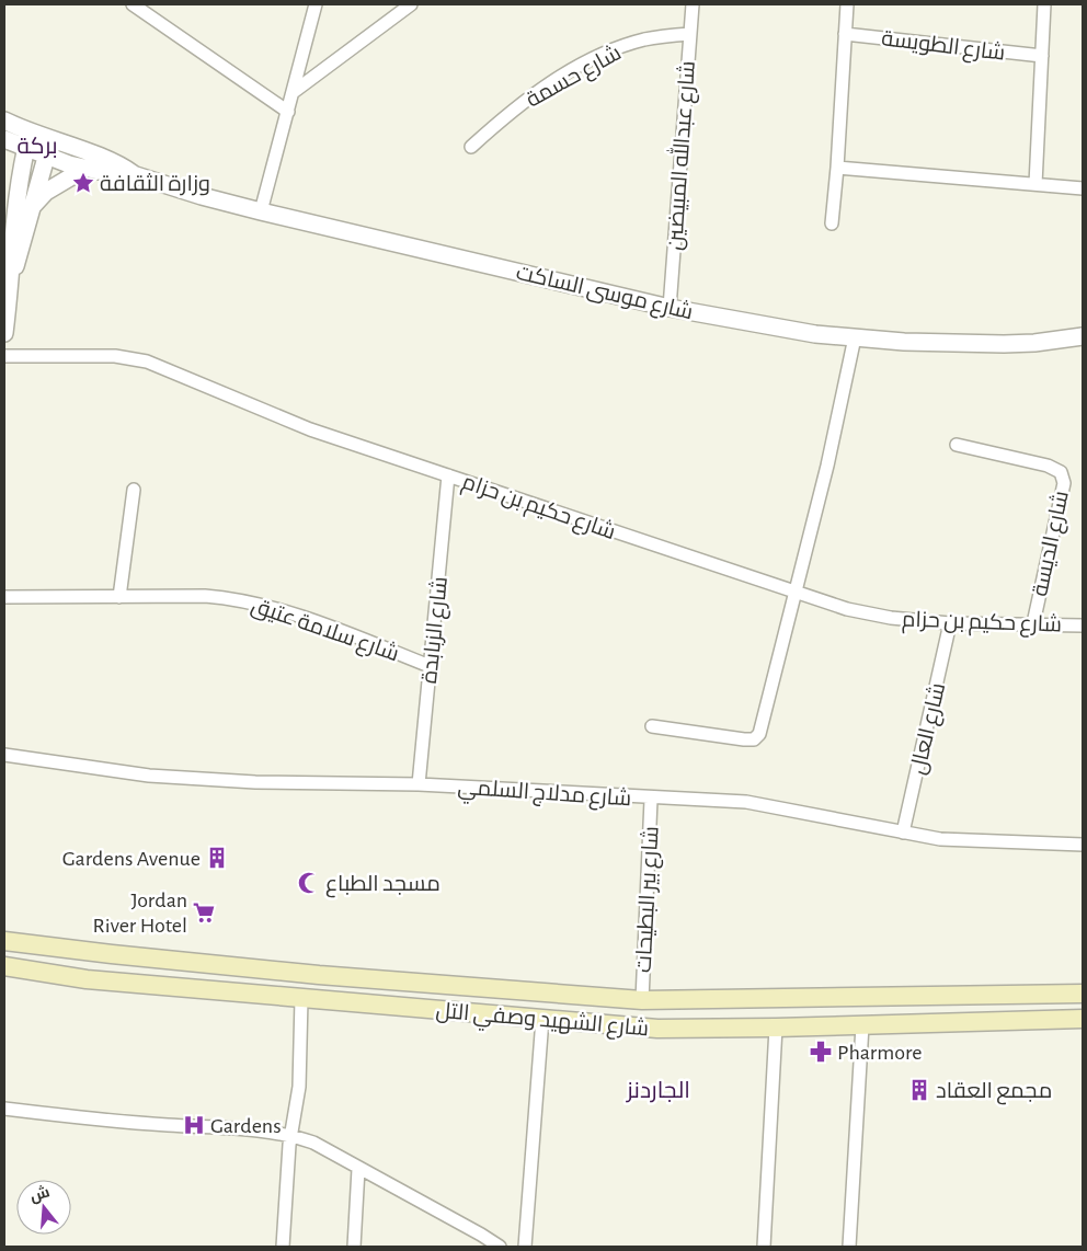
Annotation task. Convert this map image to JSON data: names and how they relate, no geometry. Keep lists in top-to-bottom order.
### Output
{
  "streets": {
    "main road": ["شارع الشهيد وصفي التل"],
    "street": [
      "شارع الطويسة",
      "شارع حسمة",
      "شارع عبدالله المبيضين",
      "شارع موسى الساكت",
      "شارع حكيم بن حزام",
      "شارع الديسة",
      "شارع سلامة عتيق",
      "شارع الزبابدة",
      "شارع العال",
      "شارع مدلاج السلمي",
      "شارع بير البطيحات"
    ]
  },
  "crossings": [
    ["شارع حسمة", "شارع عبدالله المبيضين"],
    ["شارع عبدالله المبيضين", "شارع موسى الساكت"],
    ["شارع حكيم بن حزام", "شارع الديسة"],
    ["شارع حكيم بن حزام", "شارع الزبابدة"],
    ["شارع حكيم بن حزام", "شارع العال"],
    ["شارع سلامة عتيق", "شارع الزبابدة"],
    ["شارع الزبابدة", "شارع مدلاج السلمي"],
    ["شارع العال", "شارع مدلاج السلمي"],
    ["شارع مدلاج السلمي", "شارع بير البطيحات"],
    ["شارع بير البطيحات", "شارع الشهيد وصفي التل"]
  ],
  "districts": ["بركة", "الجاردنز"],
  "places": {
    "place": ["وزارة الثقافة"],
    "building": ["Gardens Avenue", "مجمع العقاد"],
    "mosque": ["مسجد الطباع"],
    "supermarket": ["Jordan River Hotel"],
    "pharmacy": ["Pharmore"],
    "hospital": ["Gardens"]
  },
  "north": "top"
}
